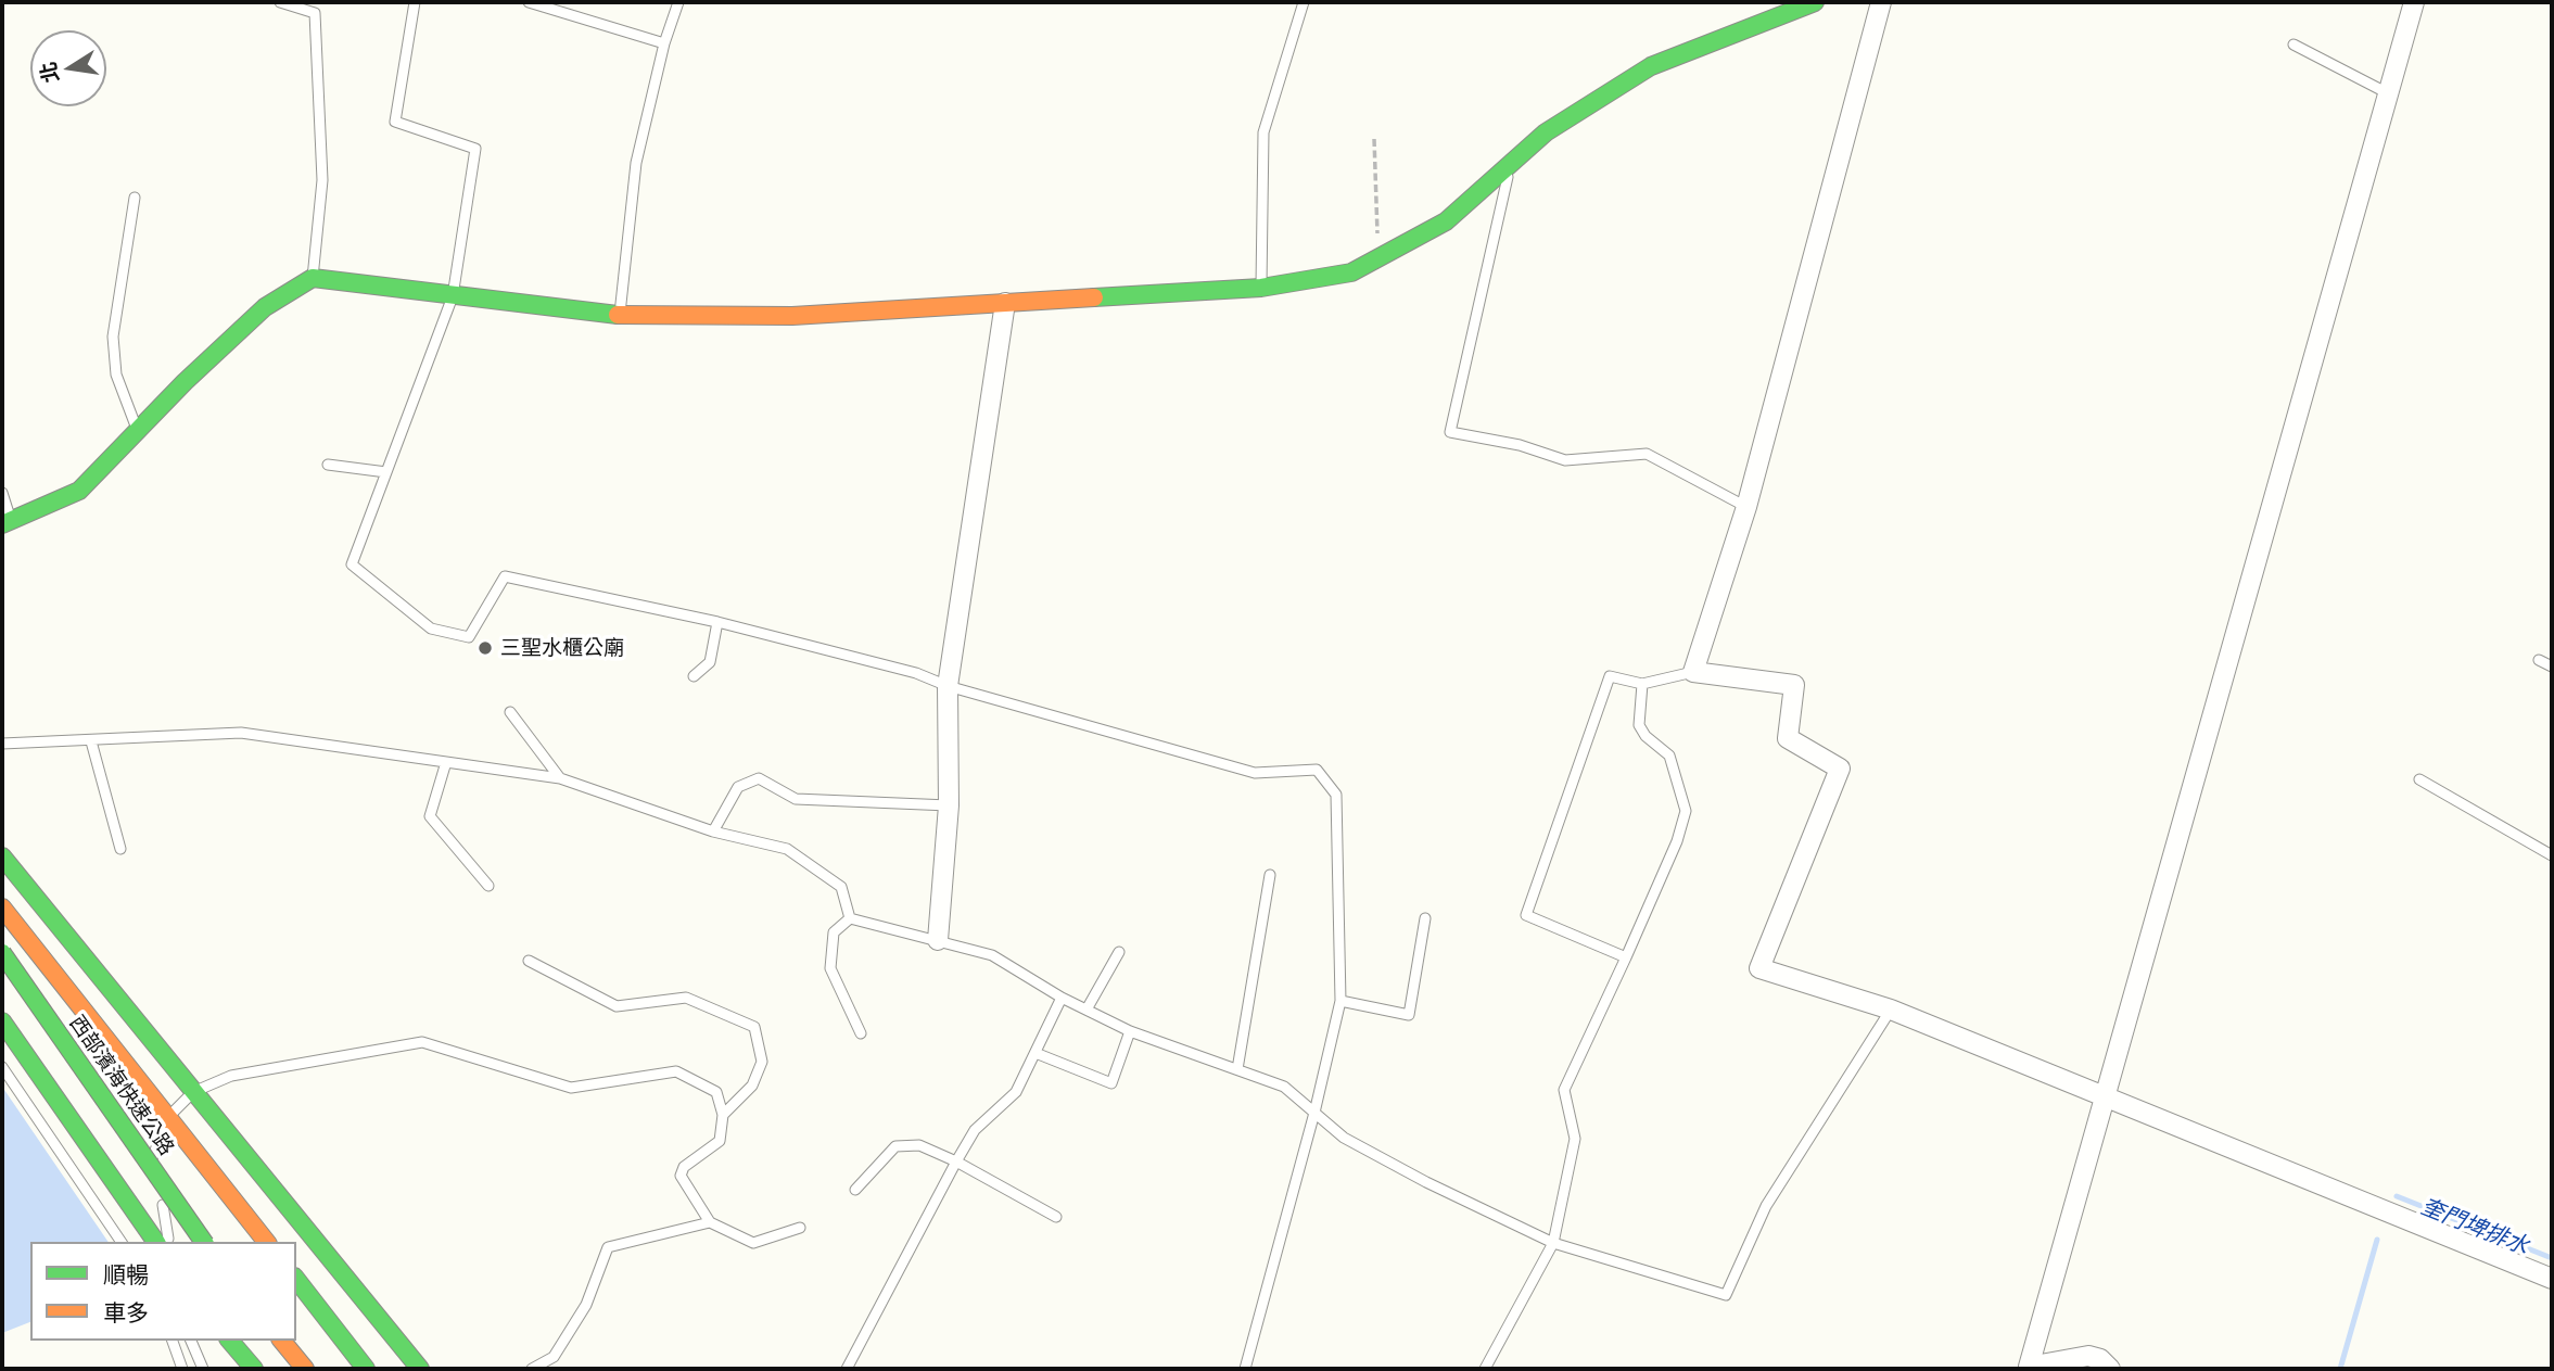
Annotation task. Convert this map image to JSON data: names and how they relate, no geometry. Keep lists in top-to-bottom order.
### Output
{
  "streets": {
    "main road": ["西部濱海快速公路"]
  },
  "water": ["奎門埤排水"],
  "places": ["三聖水櫃公廟"],
  "legend": ["順暢", "車多"],
  "north": "left"
}
